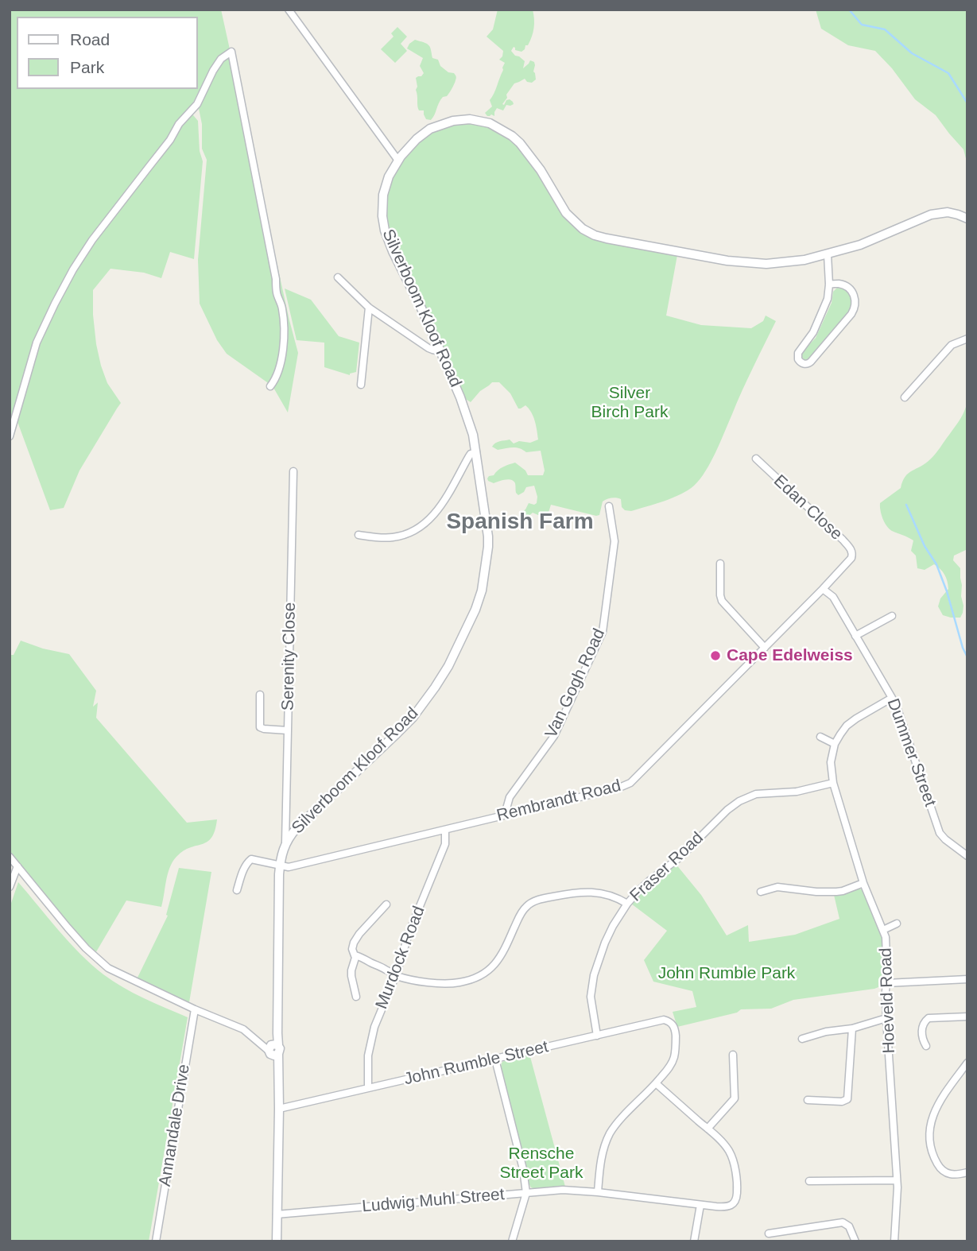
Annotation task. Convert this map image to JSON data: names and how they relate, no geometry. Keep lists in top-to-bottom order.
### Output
{
  "streets": {
    "street": [
      "Silverboom Kloof Road",
      "Edan Close",
      "Serenity Close",
      "Van Gogh Road",
      "Dummer Street",
      "Rembrandt Road",
      "Fraser Road",
      "Murdock Road",
      "Hoeveld Road",
      "John Rumble Street",
      "Annandale Drive",
      "Ludwig Muhl Street"
    ]
  },
  "crossings": [
    ["Silverboom Kloof Road", "Serenity Close"],
    ["Silverboom Kloof Road", "Rembrandt Road"],
    ["Edan Close", "Rembrandt Road"],
    ["Van Gogh Road", "Rembrandt Road"],
    ["Dummer Street", "Rembrandt Road"],
    ["Rembrandt Road", "Murdock Road"],
    ["Fraser Road", "Hoeveld Road"],
    ["Fraser Road", "John Rumble Street"],
    ["Murdock Road", "John Rumble Street"],
    ["John Rumble Street", "Ludwig Muhl Street"]
  ],
  "districts": ["Spanish Farm"],
  "parks": ["Silver Birch Park", "John Rumble Park", "Rensche Street Park"],
  "places": ["Cape Edelweiss"],
  "legend": ["Road", "Park"]
}
